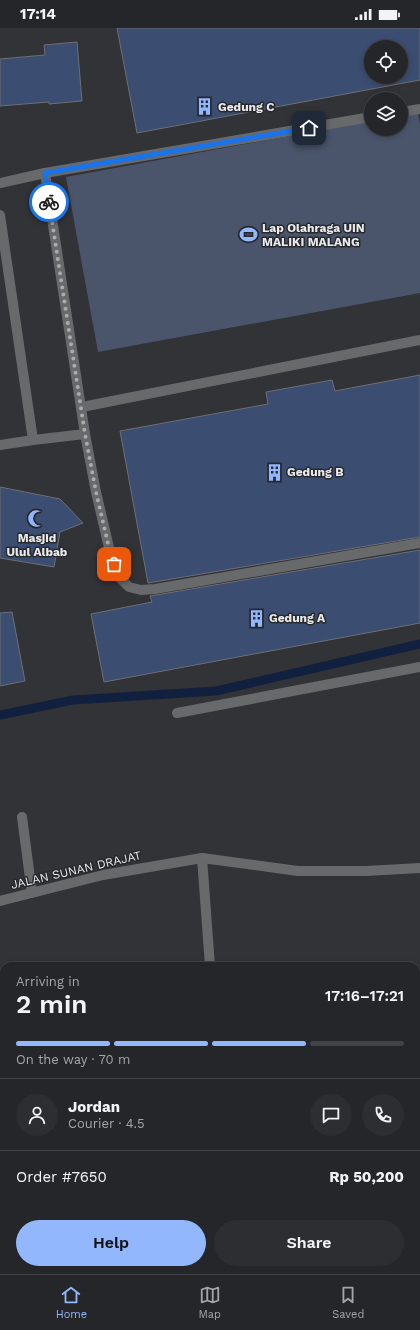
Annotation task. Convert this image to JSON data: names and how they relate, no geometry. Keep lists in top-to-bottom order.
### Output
{
  "streets": {
    "street": ["JALAN SUNAN DRAJAT"]
  },
  "places": {
    "building": ["Gedung C", "Gedung B", "Gedung A"],
    "sports": ["Lap Olahraga UIN MALIKI MALANG"],
    "mosque": ["Masjid Ulul Albab"]
  },
  "page": {
    "status": "17:14",
    "heading": ["2 min", "Arriving in", "17:16–17:21"],
    "panel": [
      "Jordan",
      "Courier · 4.5",
      "Order #7650",
      "Rp 50,200"
    ],
    "bar": "On the way · 70 m",
    "buttons": ["Help", "Share"],
    "tabs": ["Home", "Map", "Saved"]
  }
}
